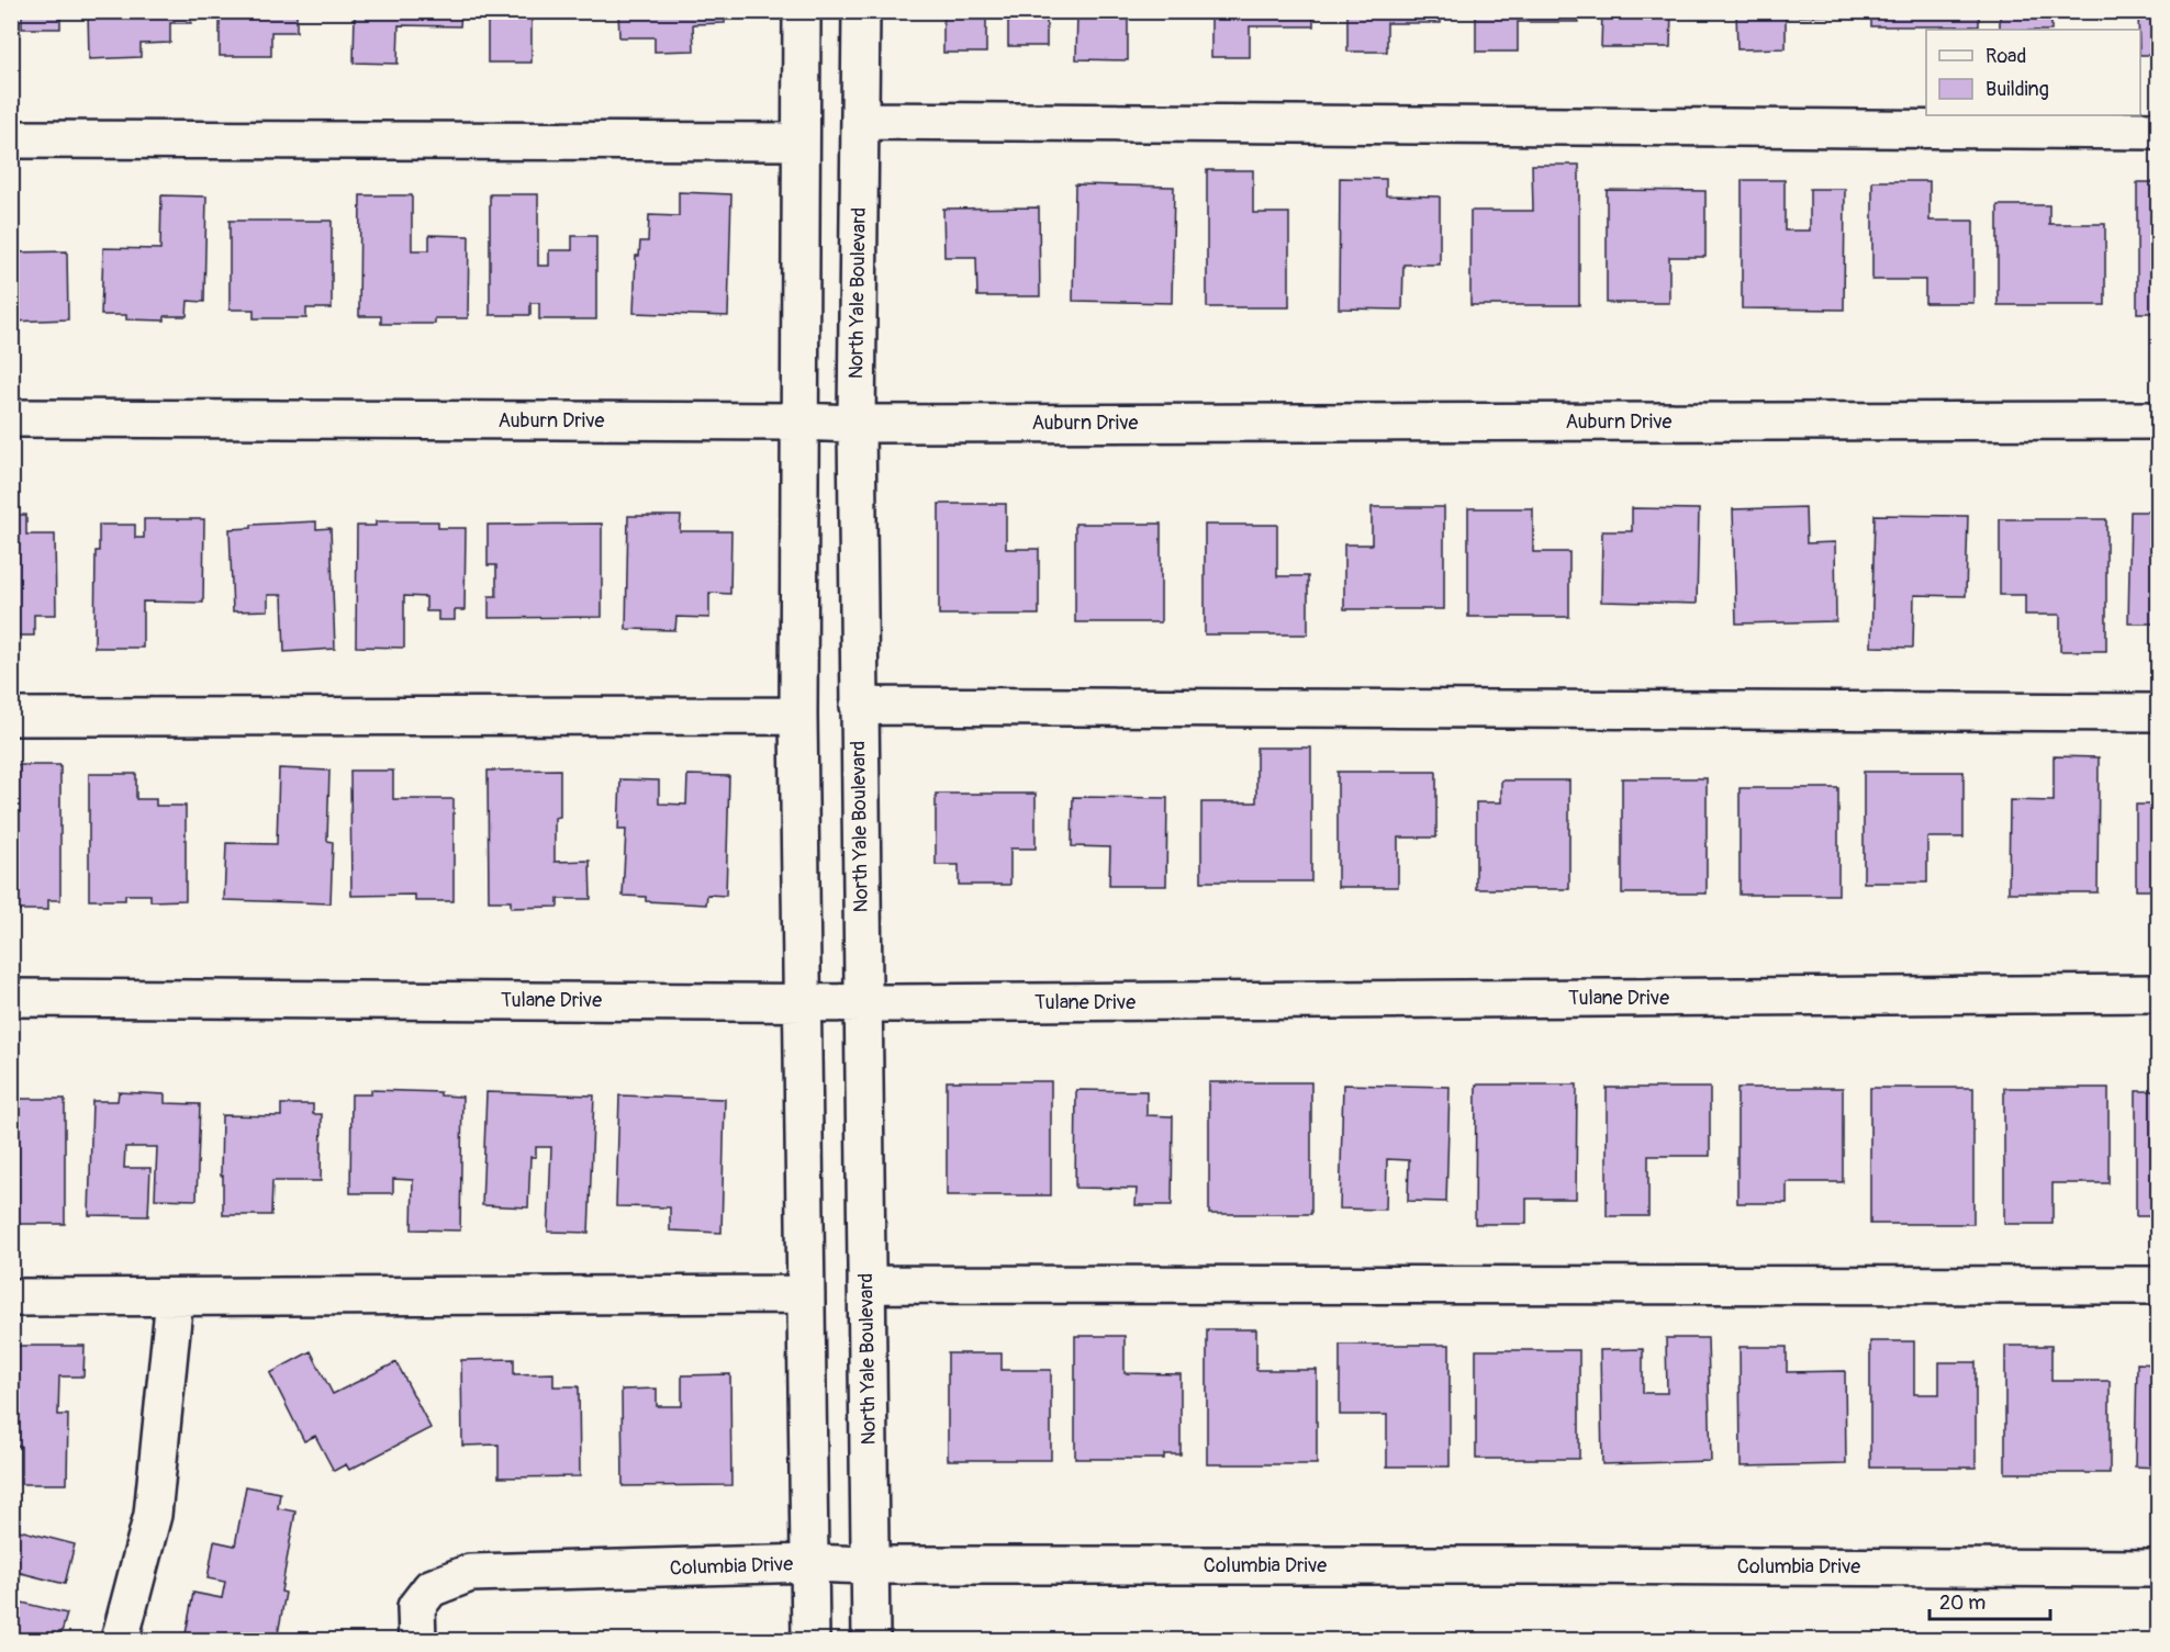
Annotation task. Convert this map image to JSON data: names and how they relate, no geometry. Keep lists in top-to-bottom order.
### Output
{
  "streets": {
    "street": [
      "North Yale Boulevard",
      "Auburn Drive",
      "Tulane Drive",
      "Columbia Drive"
    ]
  },
  "crossings": [
    ["North Yale Boulevard", "Auburn Drive"],
    ["North Yale Boulevard", "Tulane Drive"],
    ["North Yale Boulevard", "Columbia Drive"]
  ],
  "legend": ["Road", "Building"],
  "scale_bar": "20 m"
}
